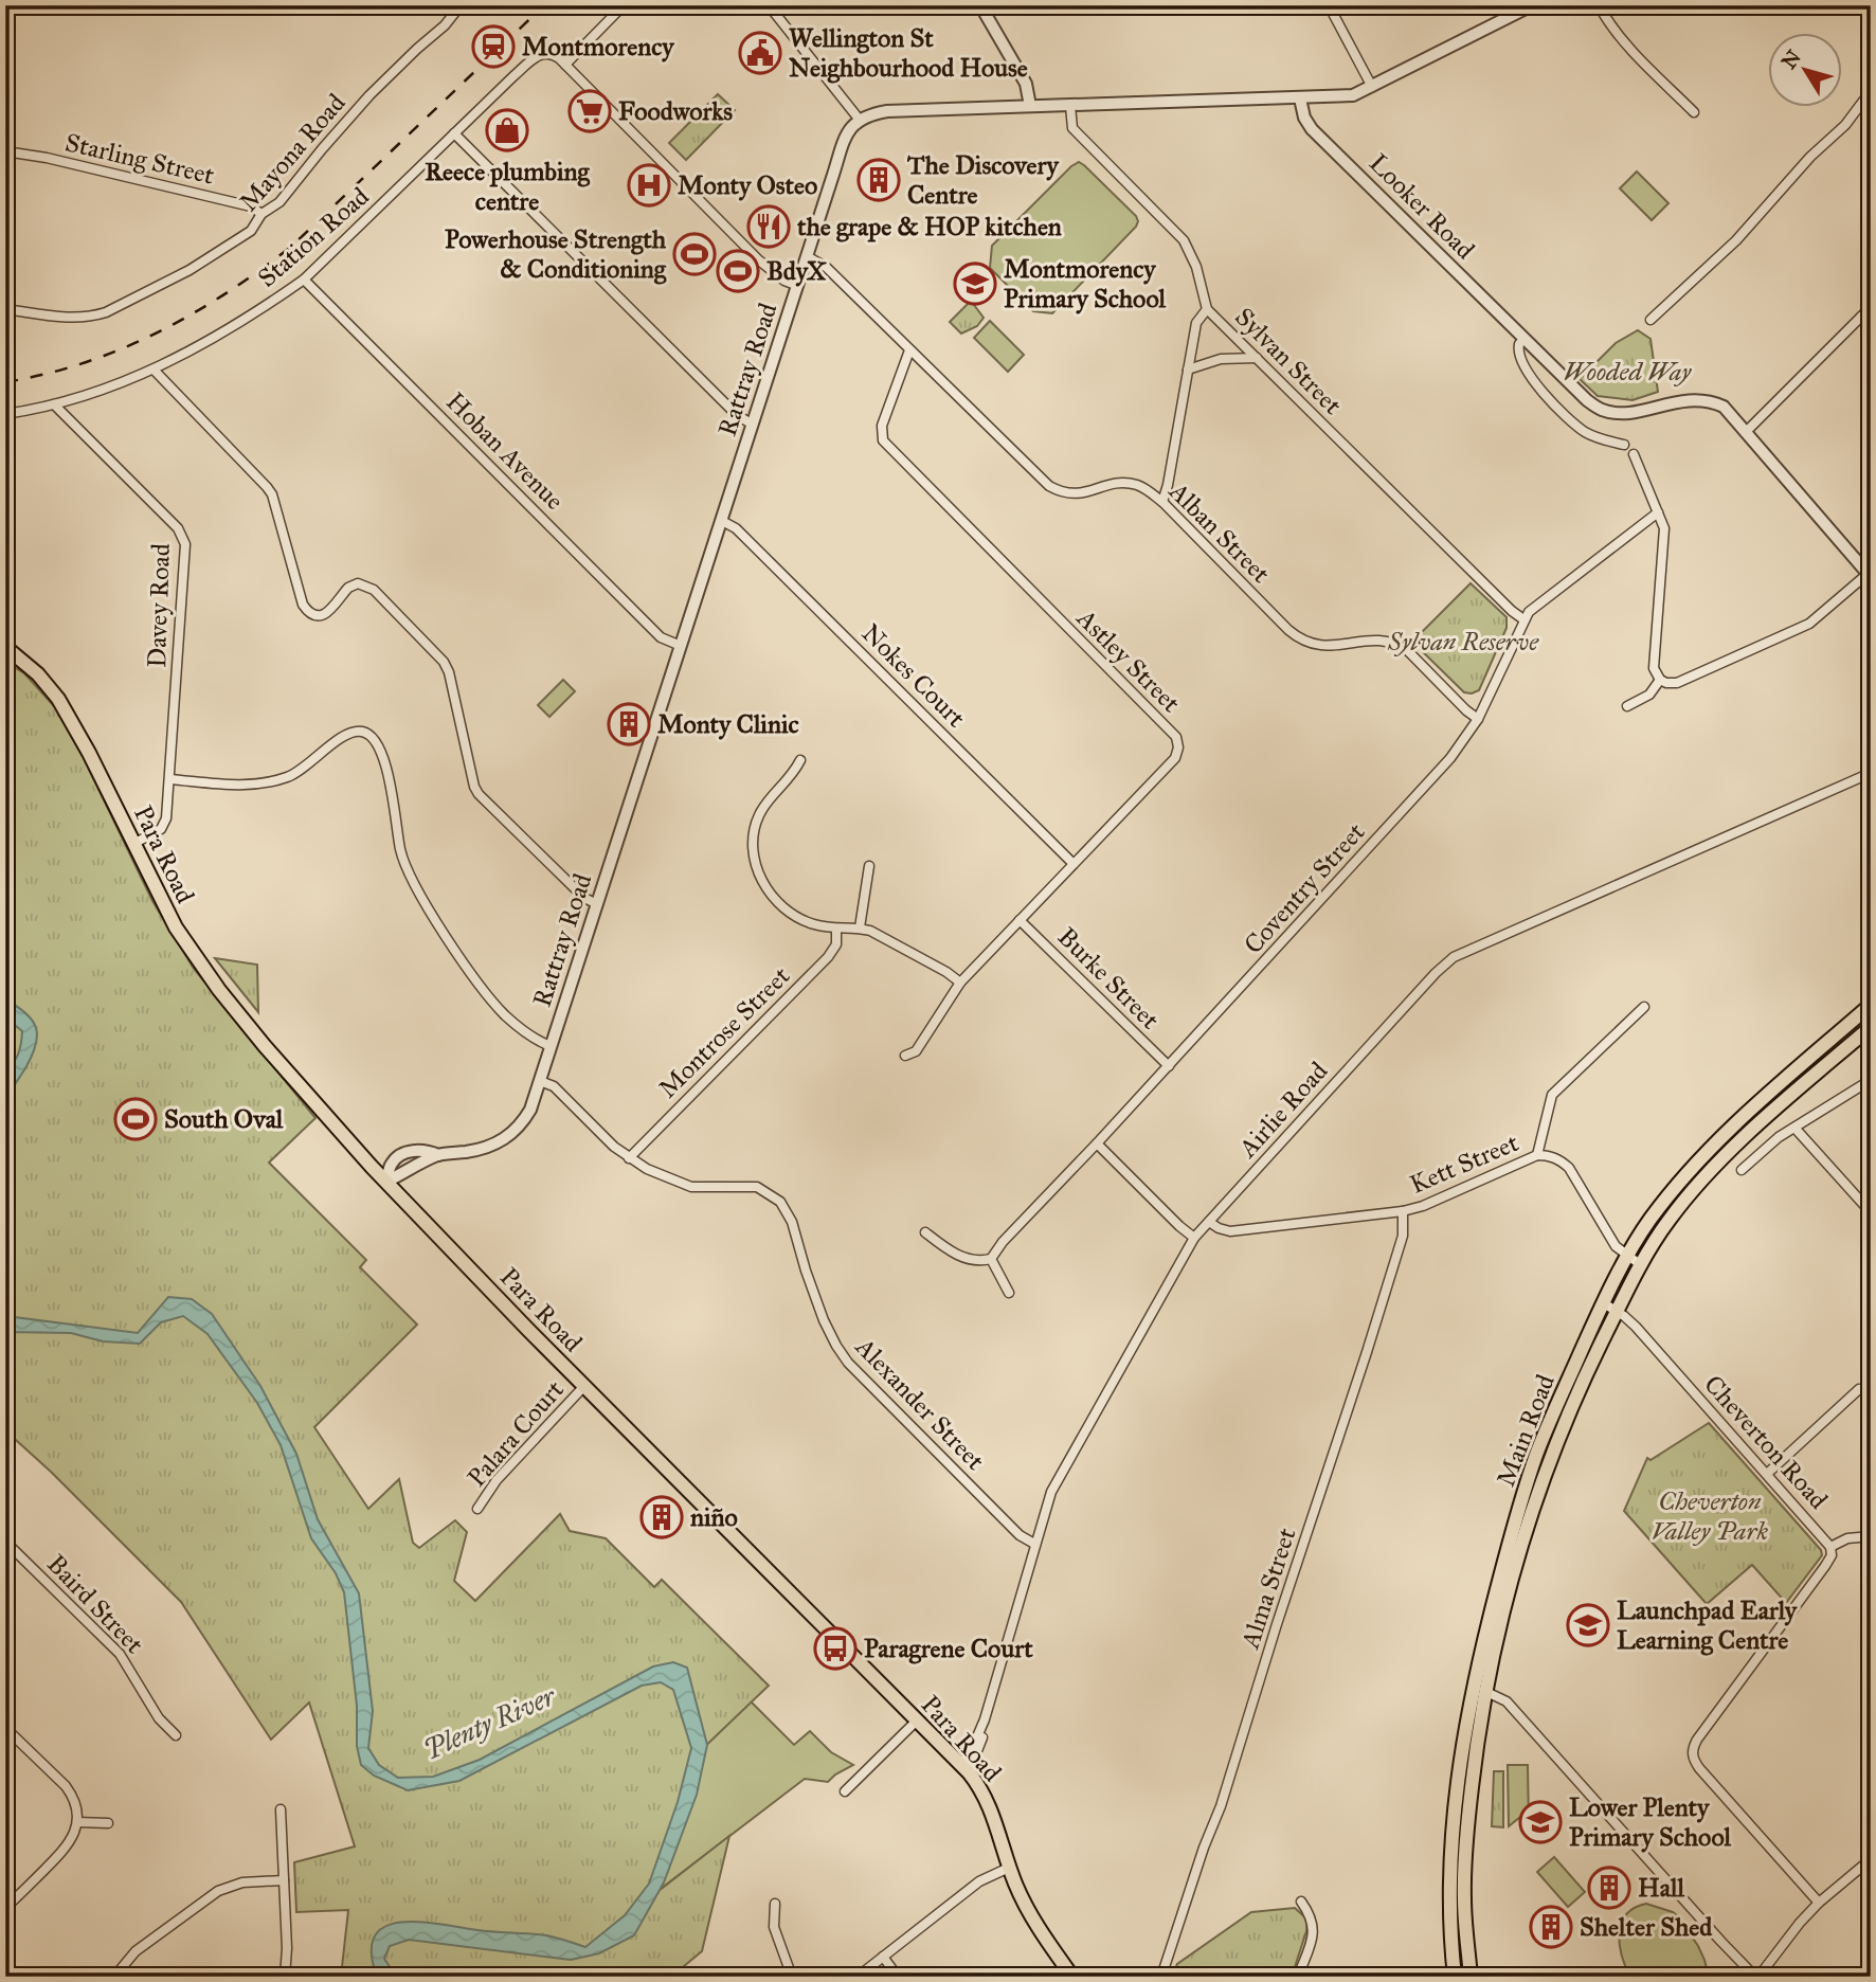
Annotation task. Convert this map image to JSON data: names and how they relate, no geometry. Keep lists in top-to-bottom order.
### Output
{
  "streets": {
    "main road": ["Para Road", "Main Road"],
    "street": [
      "Mayona Road",
      "Starling Street",
      "Looker Road",
      "Station Road",
      "Sylvan Street",
      "Rattray Road",
      "Hoban Avenue",
      "Alban Street",
      "Davey Road",
      "Astley Street",
      "Nokes Court",
      "Coventry Street",
      "Burke Street",
      "Montrose Street",
      "Airlie Road",
      "Kett Street",
      "Alexander Street",
      "Palara Court",
      "Cheverton Road",
      "Alma Street",
      "Baird Street"
    ]
  },
  "crossings": [
    ["Mayona Road", "Starling Street"],
    ["Station Road", "Hoban Avenue"],
    ["Station Road", "Davey Road"],
    ["Sylvan Street", "Coventry Street"],
    ["Rattray Road", "Hoban Avenue"],
    ["Rattray Road", "Alban Street"],
    ["Rattray Road", "Nokes Court"],
    ["Rattray Road", "Para Road"],
    ["Rattray Road", "Alexander Street"],
    ["Alban Street", "Astley Street"],
    ["Alban Street", "Coventry Street"],
    ["Davey Road", "Para Road"],
    ["Astley Street", "Nokes Court"],
    ["Astley Street", "Burke Street"],
    ["Para Road", "Airlie Road"],
    ["Para Road", "Palara Court"],
    ["Coventry Street", "Burke Street"],
    ["Montrose Street", "Alexander Street"],
    ["Airlie Road", "Kett Street"],
    ["Airlie Road", "Alexander Street"],
    ["Kett Street", "Main Road"],
    ["Kett Street", "Alma Street"],
    ["Main Road", "Cheverton Road"]
  ],
  "water": ["Plenty River"],
  "parks": ["Wooded Way", "Sylvan Reserve", "Cheverton Valley Park"],
  "places": {
    "station": ["Montmorency"],
    "public building": ["Wellington St Neighbourhood House"],
    "supermarket": ["Foodworks"],
    "shop": ["Reece plumbing centre"],
    "building": [
      "The Discovery Centre",
      "Monty Clinic",
      "niño",
      "Hall",
      "Shelter Shed"
    ],
    "hospital": ["Monty Osteo"],
    "restaurant": ["the grape & HOP kitchen"],
    "sports": ["Powerhouse Strength & Conditioning", "BdyX", "South Oval"],
    "school or university": ["Montmorency Primary School", "Launchpad Early Learning Centre", "Lower Plenty Primary School"],
    "bus stop": ["Paragrene Court"]
  },
  "north": "top left"
}
